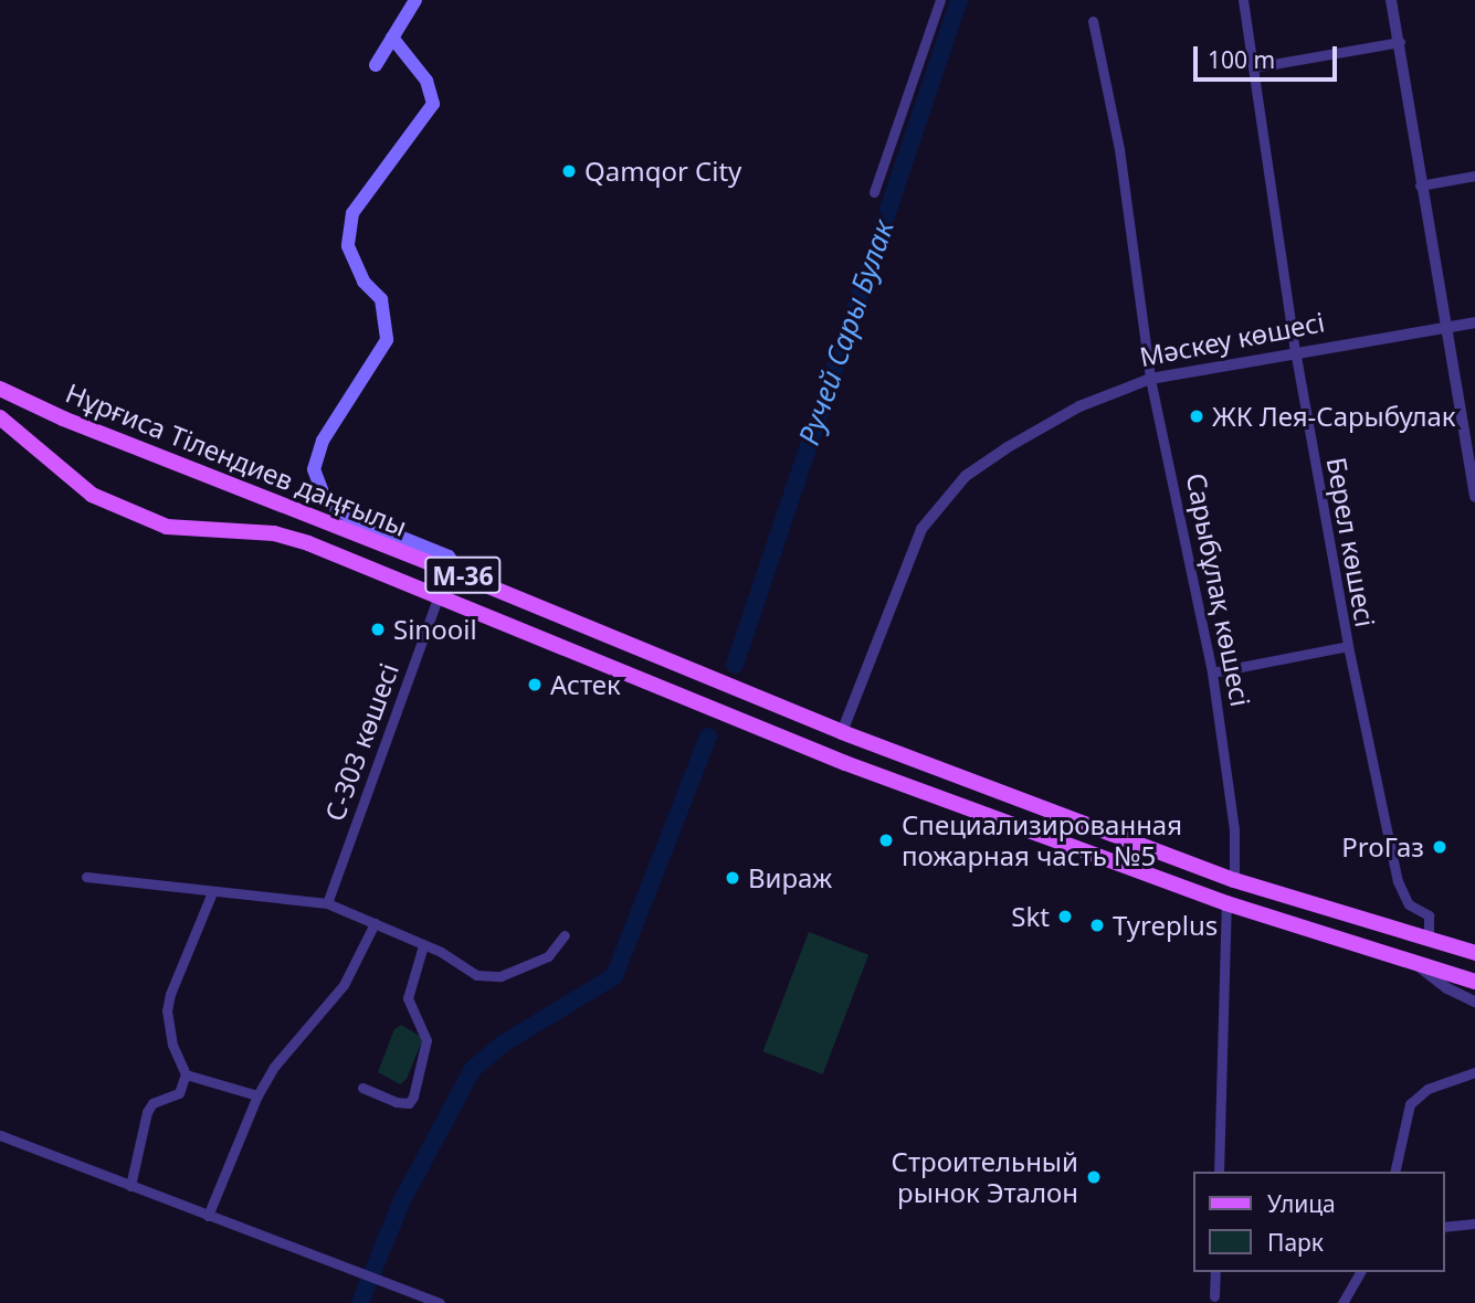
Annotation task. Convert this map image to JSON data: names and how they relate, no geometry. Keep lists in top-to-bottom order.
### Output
{
  "streets": {
    "main road": [
      "Мәскеу көшесі",
      "Нұрғиса Тілендиев даңғылы",
      "M-36",
      "Сарыбұлақ көшесі"
    ],
    "street": ["Берел көшесі", "С-303 көшесі"]
  },
  "crossings": [
    ["Мәскеу көшесі", "Нұрғиса Тілендиев даңғылы"],
    ["Мәскеу көшесі", "Берел көшесі"],
    ["Мәскеу көшесі", "M-36"],
    ["Мәскеу көшесі", "Сарыбұлақ көшесі"],
    ["Нұрғиса Тілендиев даңғылы", "M-36"],
    ["Нұрғиса Тілендиев даңғылы", "С-303 көшесі"],
    ["Берел көшесі", "M-36"],
    ["M-36", "Сарыбұлақ көшесі"]
  ],
  "water": ["Ручей Сары Булак"],
  "places": [
    "Qamqor City",
    "ЖК Лея-Сарыбулак",
    "Sinooil",
    "Астек",
    "Специализированная пожарная часть №5",
    "ProГаз",
    "Вираж",
    "Skt",
    "Tyreplus",
    "Строительный рынок Эталон"
  ],
  "legend": ["Улица", "Парк"],
  "scale_bar": "100 m"
}
